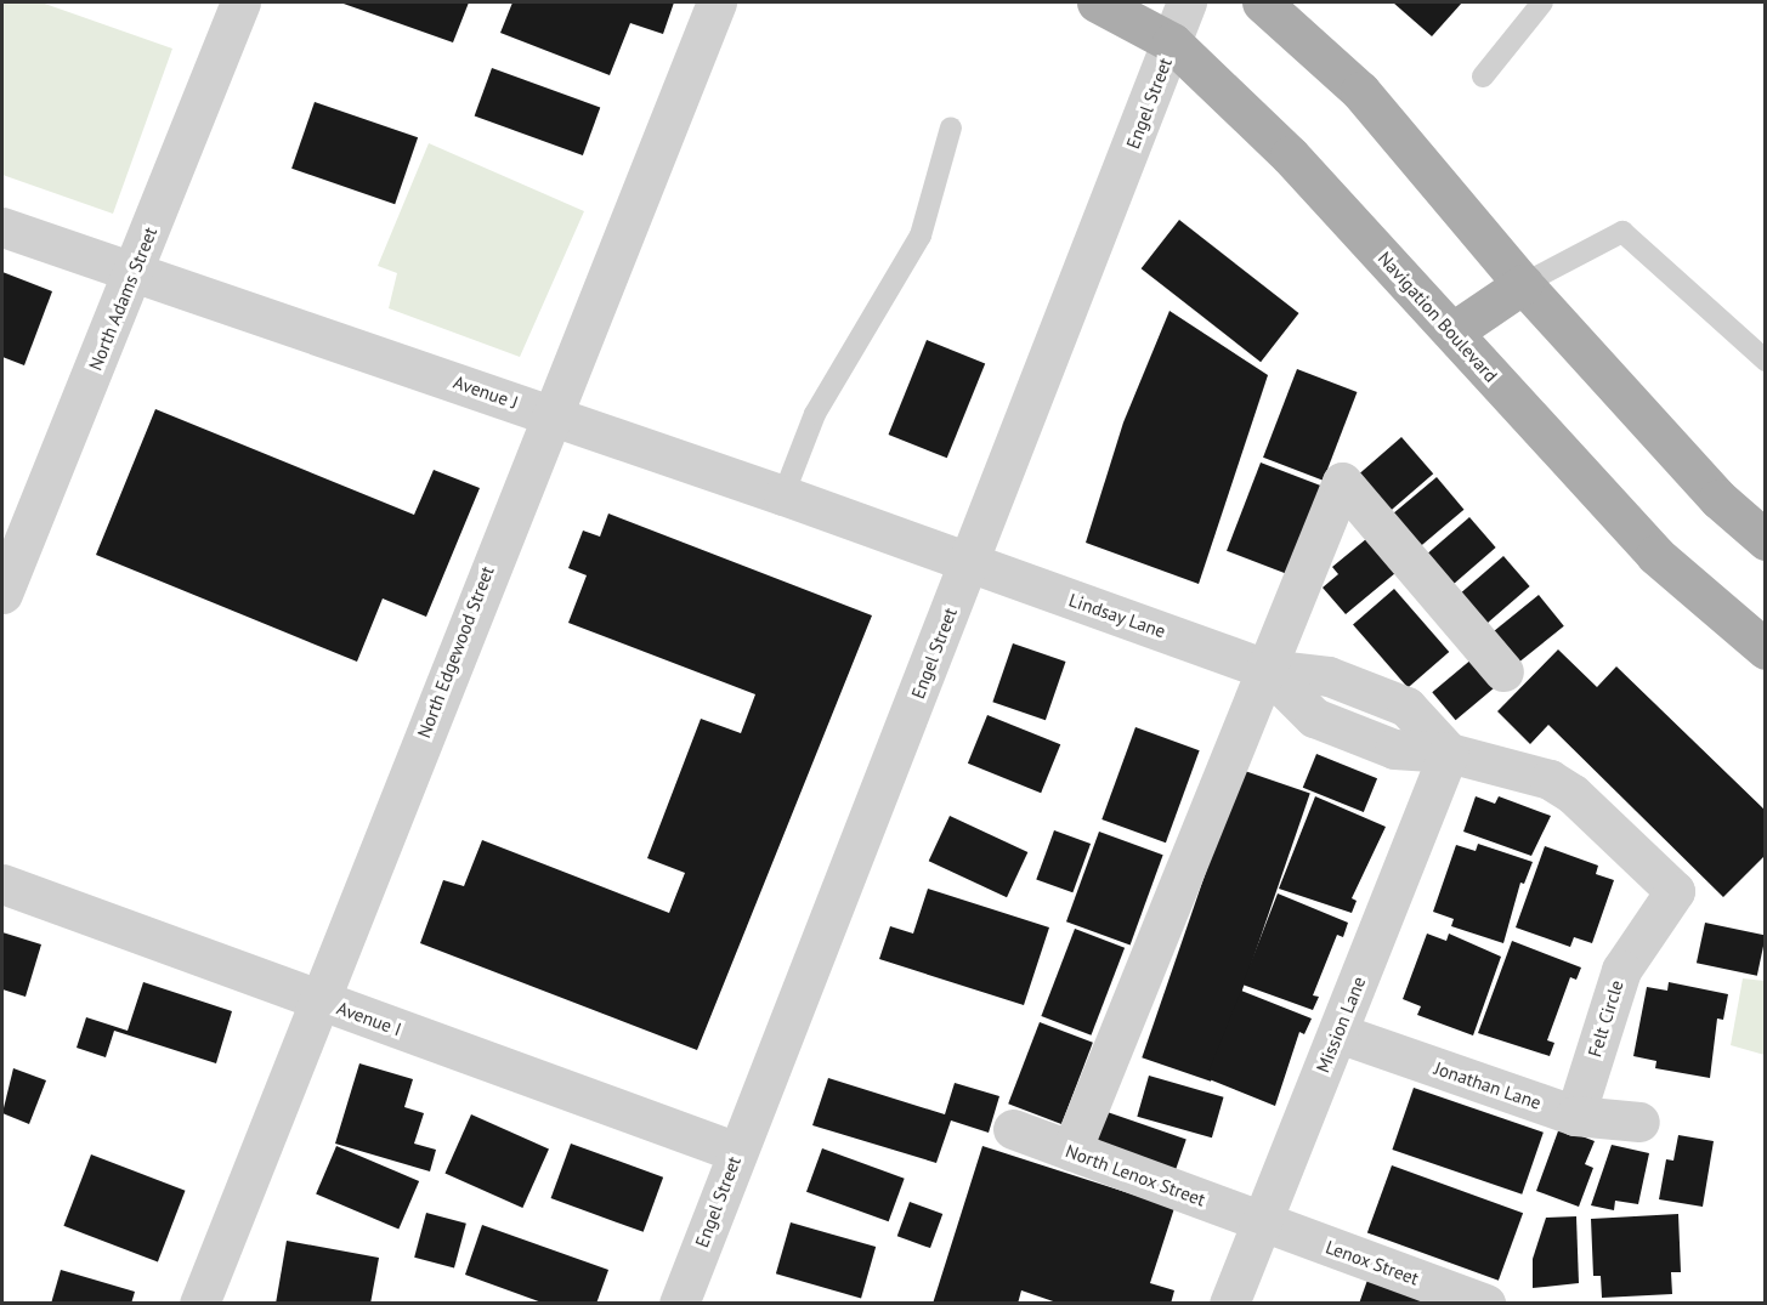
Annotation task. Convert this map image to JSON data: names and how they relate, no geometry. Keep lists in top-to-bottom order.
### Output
{
  "streets": {
    "main road": ["Navigation Boulevard"],
    "street": [
      "Engel Street",
      "North Adams Street",
      "Avenue J",
      "Lindsay Lane",
      "North Edgewood Street",
      "Avenue I",
      "Felt Circle",
      "Mission Lane",
      "Jonathan Lane",
      "North Lenox Street",
      "Lenox Street"
    ]
  },
  "crossings": [
    ["Engel Street", "Navigation Boulevard"],
    ["Engel Street", "Avenue J"],
    ["Engel Street", "Lindsay Lane"],
    ["Engel Street", "Avenue I"],
    ["North Adams Street", "Avenue J"],
    ["Avenue J", "Lindsay Lane"],
    ["Avenue J", "North Edgewood Street"],
    ["Lindsay Lane", "Felt Circle"],
    ["Lindsay Lane", "Mission Lane"],
    ["North Edgewood Street", "Avenue I"],
    ["Felt Circle", "Jonathan Lane"],
    ["Mission Lane", "Jonathan Lane"],
    ["Mission Lane", "North Lenox Street"],
    ["Mission Lane", "Lenox Street"],
    ["North Lenox Street", "Lenox Street"]
  ]
}
